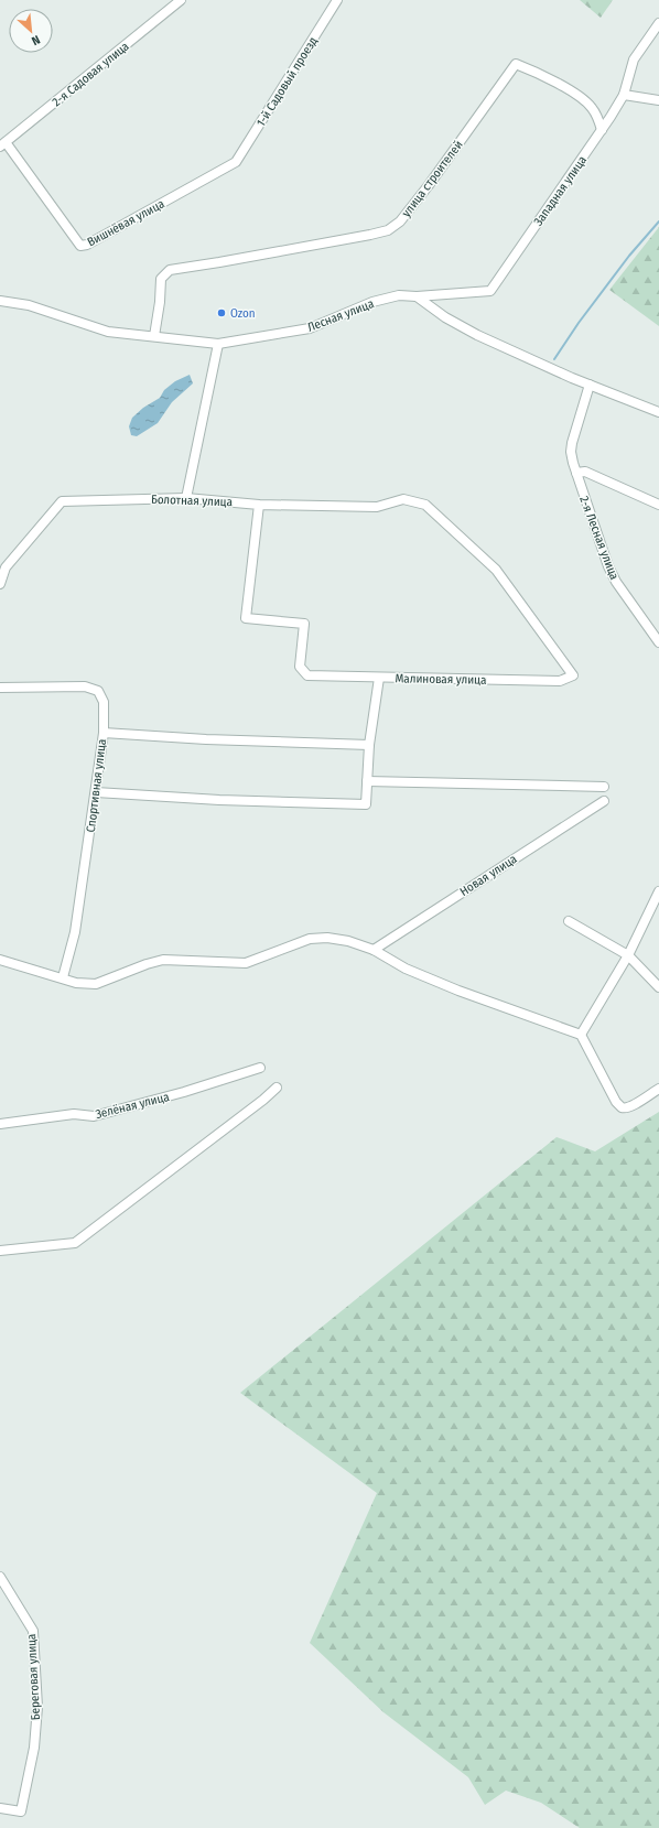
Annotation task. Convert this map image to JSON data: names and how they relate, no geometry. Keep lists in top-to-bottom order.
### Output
{
  "streets": {
    "street": [
      "2-я Садовая улица",
      "1-й Садовый проезд",
      "улица строителей",
      "Западная улица",
      "Вишнёвая улица",
      "Лесная улица",
      "Болотная улица",
      "2-я Лесная улица",
      "Малиновая улица",
      "Спортивная улица",
      "Новая улица",
      "Зелёная улица",
      "Береговая улица"
    ]
  },
  "crossings": [
    ["2-я Садовая улица", "Вишнёвая улица"],
    ["1-й Садовый проезд", "Вишнёвая улица"],
    ["улица строителей", "Западная улица"],
    ["улица строителей", "Лесная улица"],
    ["Западная улица", "Лесная улица"],
    ["Болотная улица", "Малиновая улица"]
  ],
  "places": ["Ozon"],
  "north": "bottom right"
}
